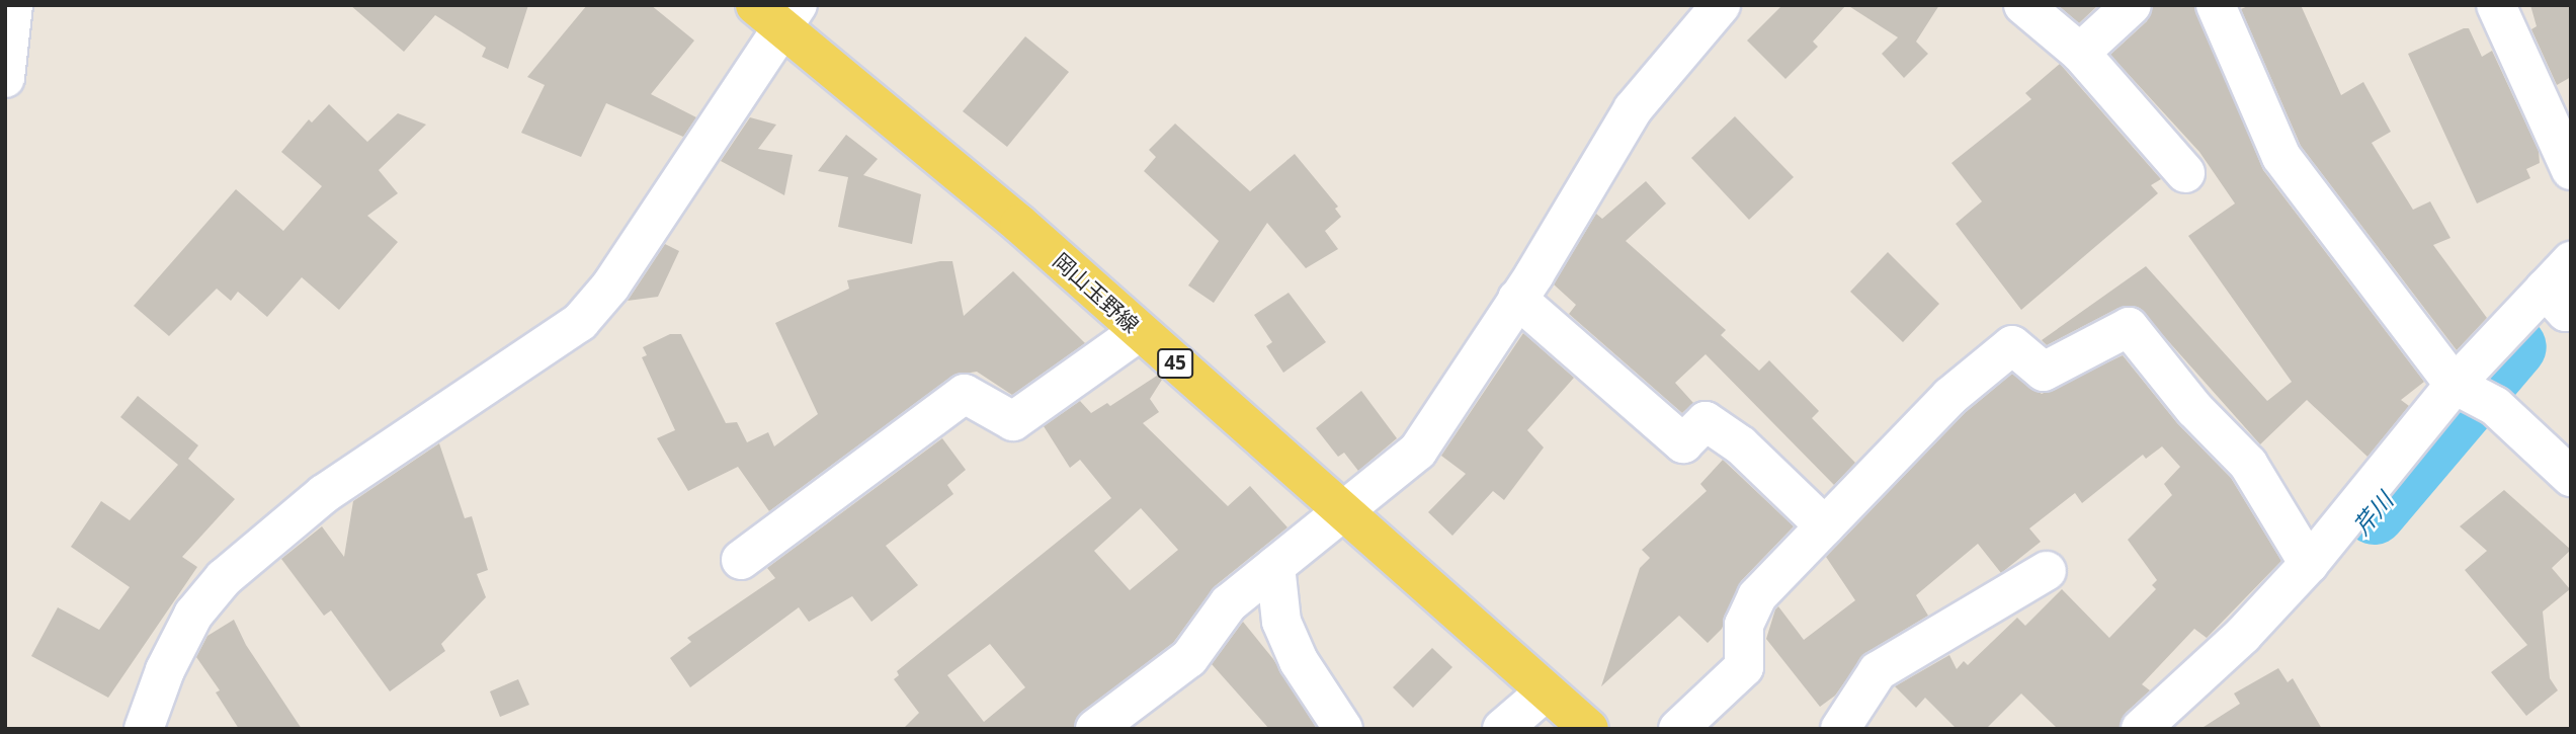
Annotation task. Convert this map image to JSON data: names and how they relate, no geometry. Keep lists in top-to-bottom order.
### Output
{
  "streets": {
    "main road": ["岡山玉野線", "45"]
  },
  "water": ["芹川"]
}
